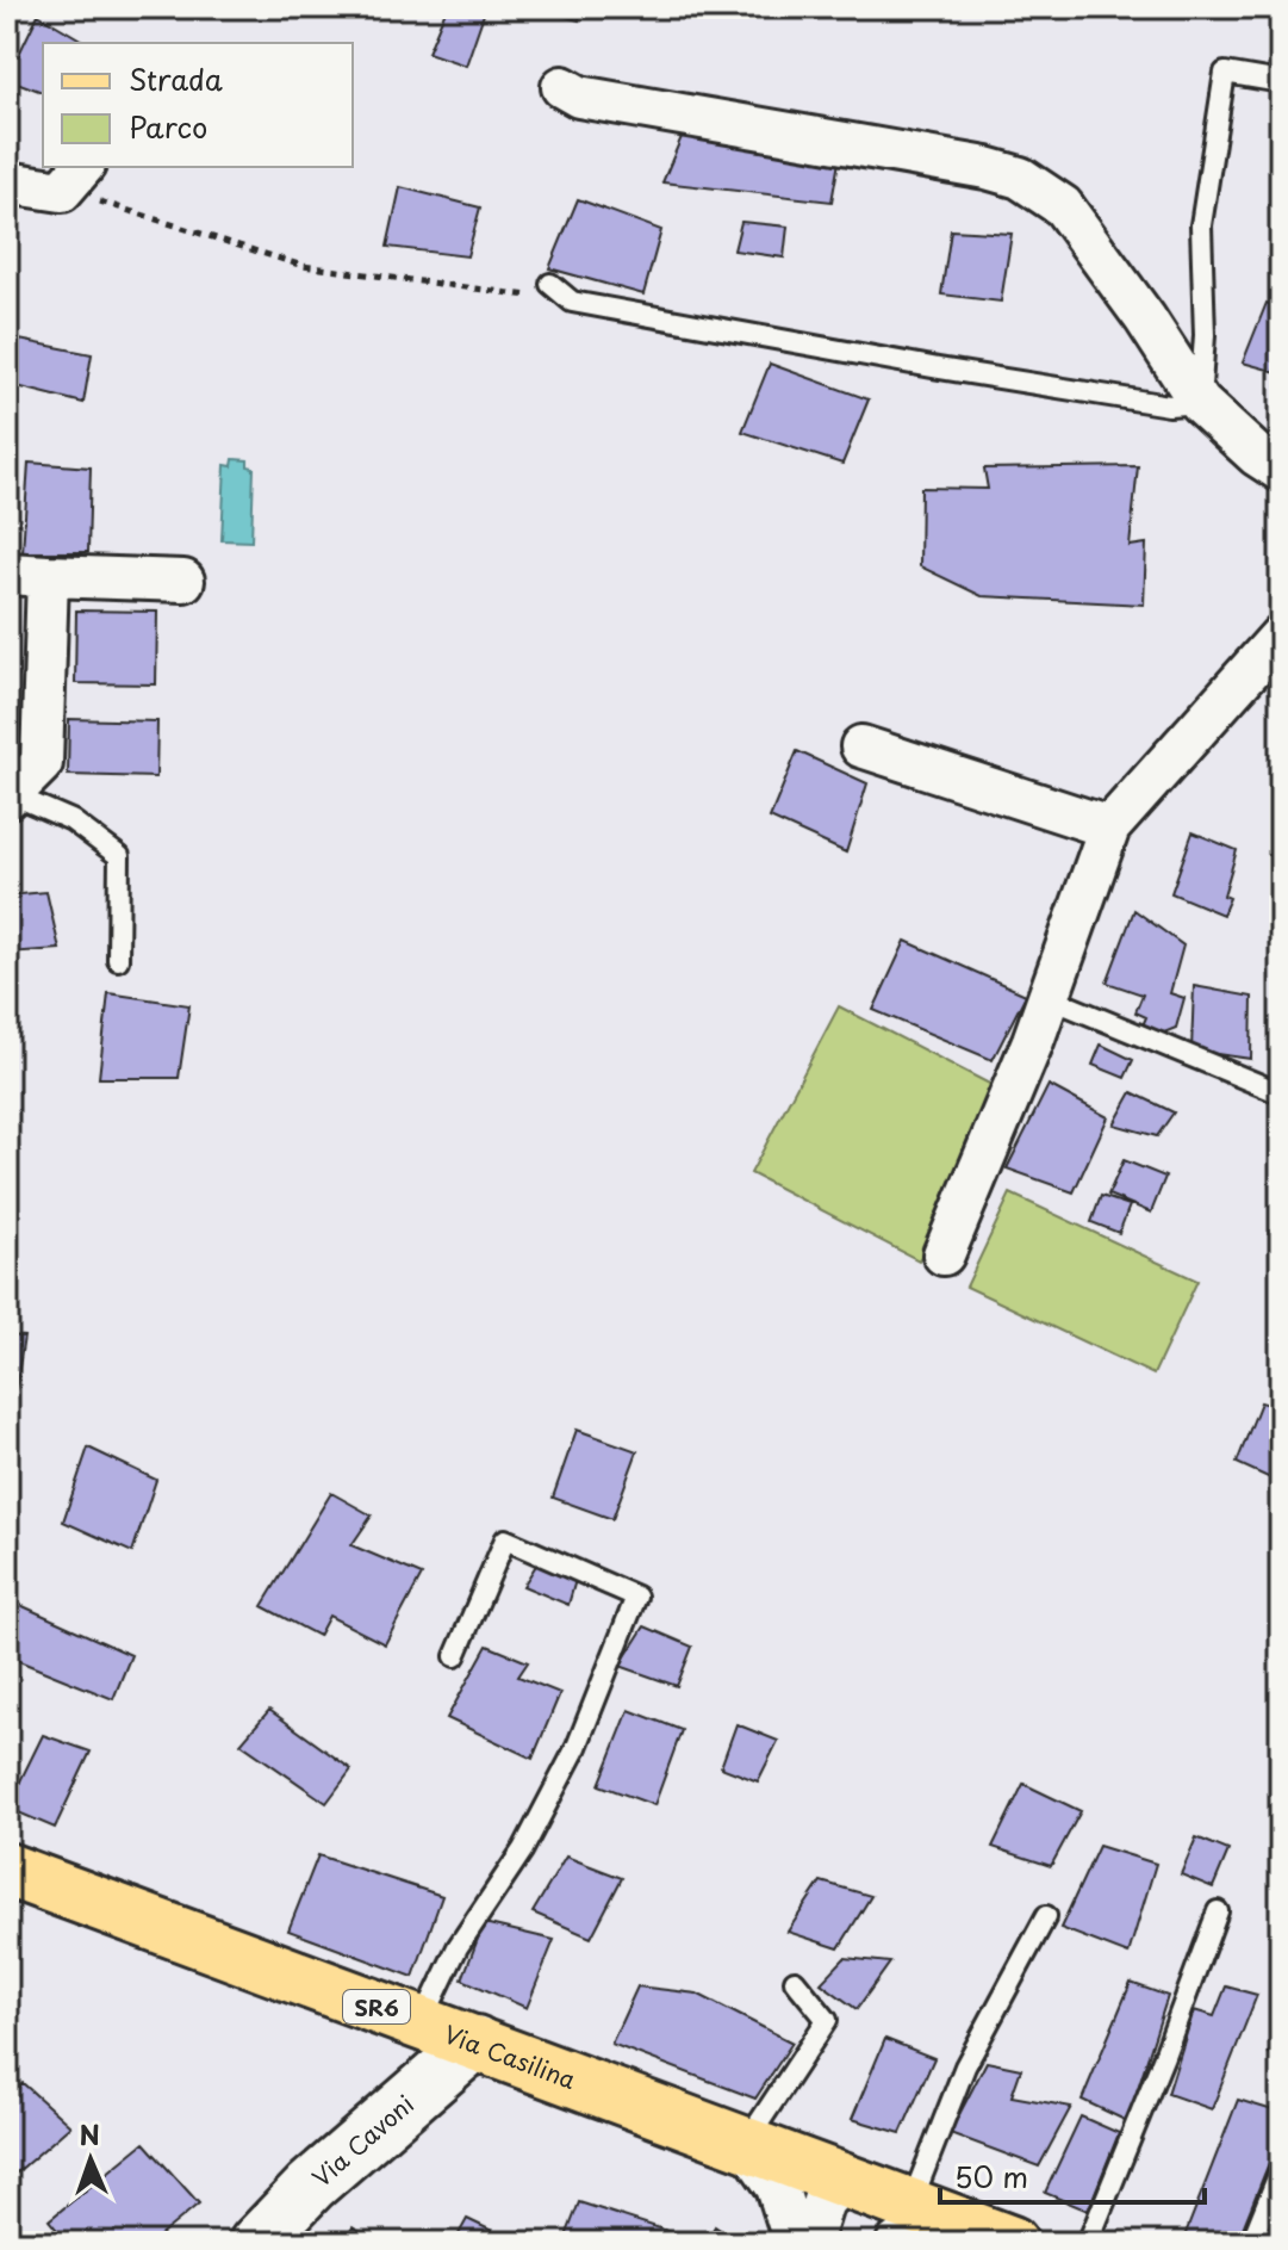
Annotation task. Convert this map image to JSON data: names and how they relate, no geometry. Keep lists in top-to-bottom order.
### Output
{
  "streets": {
    "main road": ["SR6", "Via Casilina"],
    "street": ["Via Cavoni"]
  },
  "crossings": [
    ["Via Casilina", "Via Cavoni"]
  ],
  "legend": ["Strada", "Parco"],
  "scale_bar": "50 m",
  "north": "top"
}
